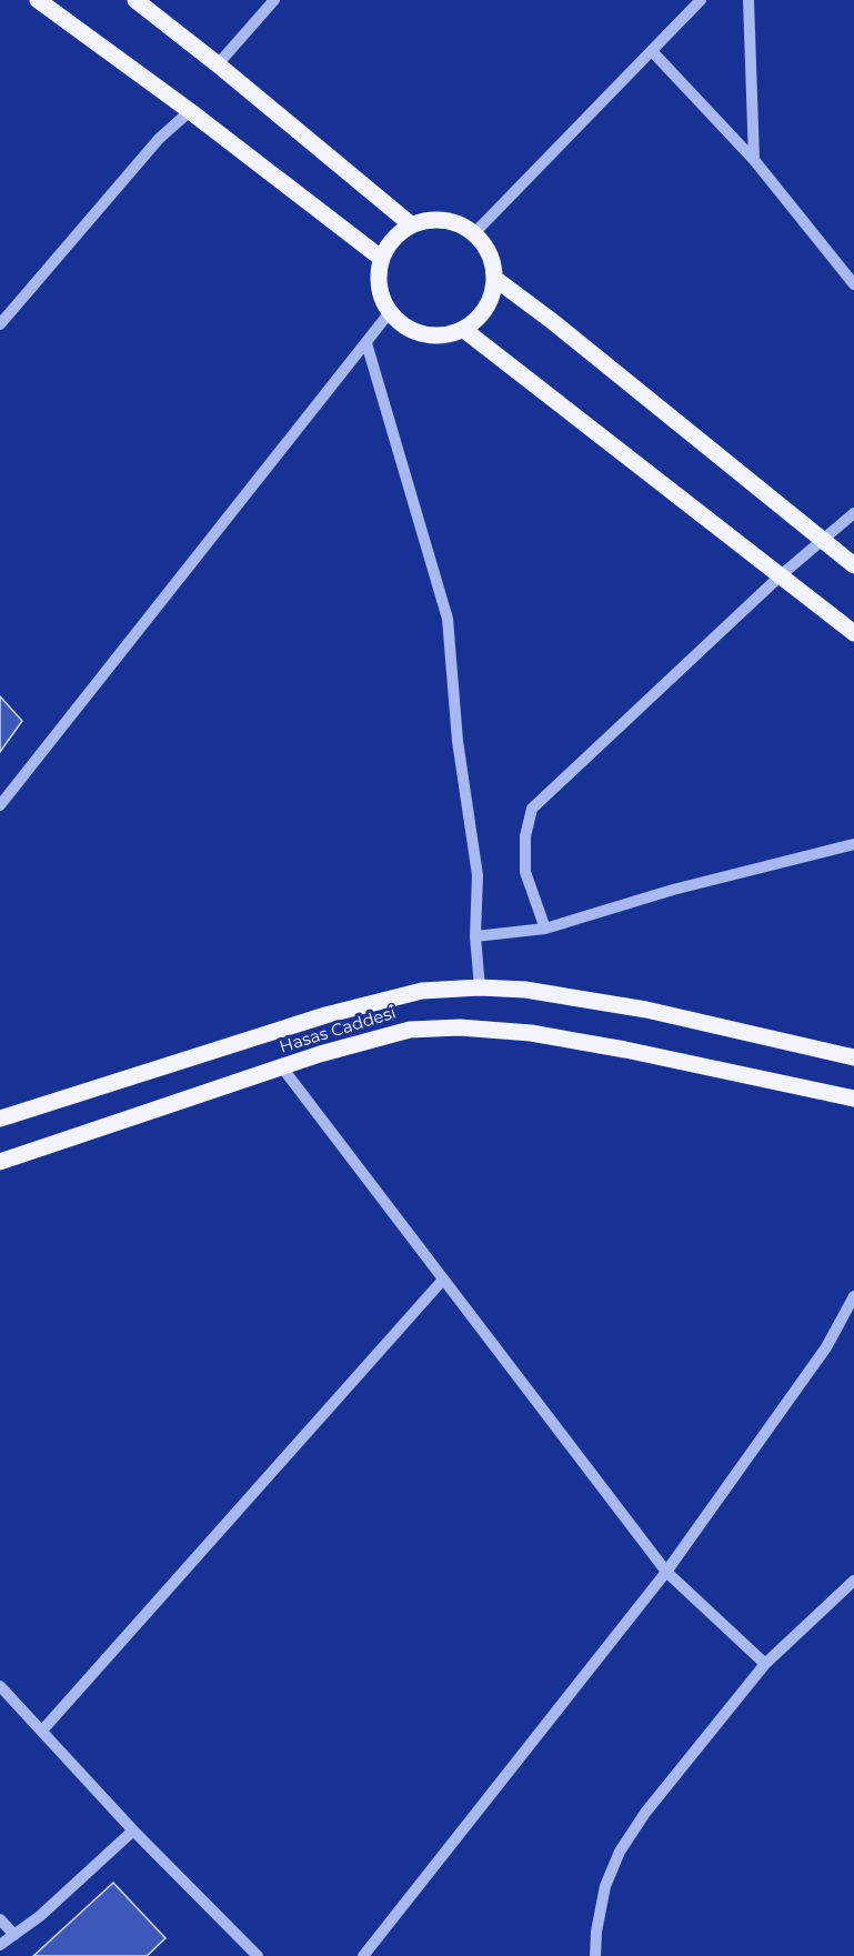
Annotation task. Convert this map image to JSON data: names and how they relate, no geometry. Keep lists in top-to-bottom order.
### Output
{
  "streets": {
    "main road": ["Hasas Caddesi"]
  }
}
